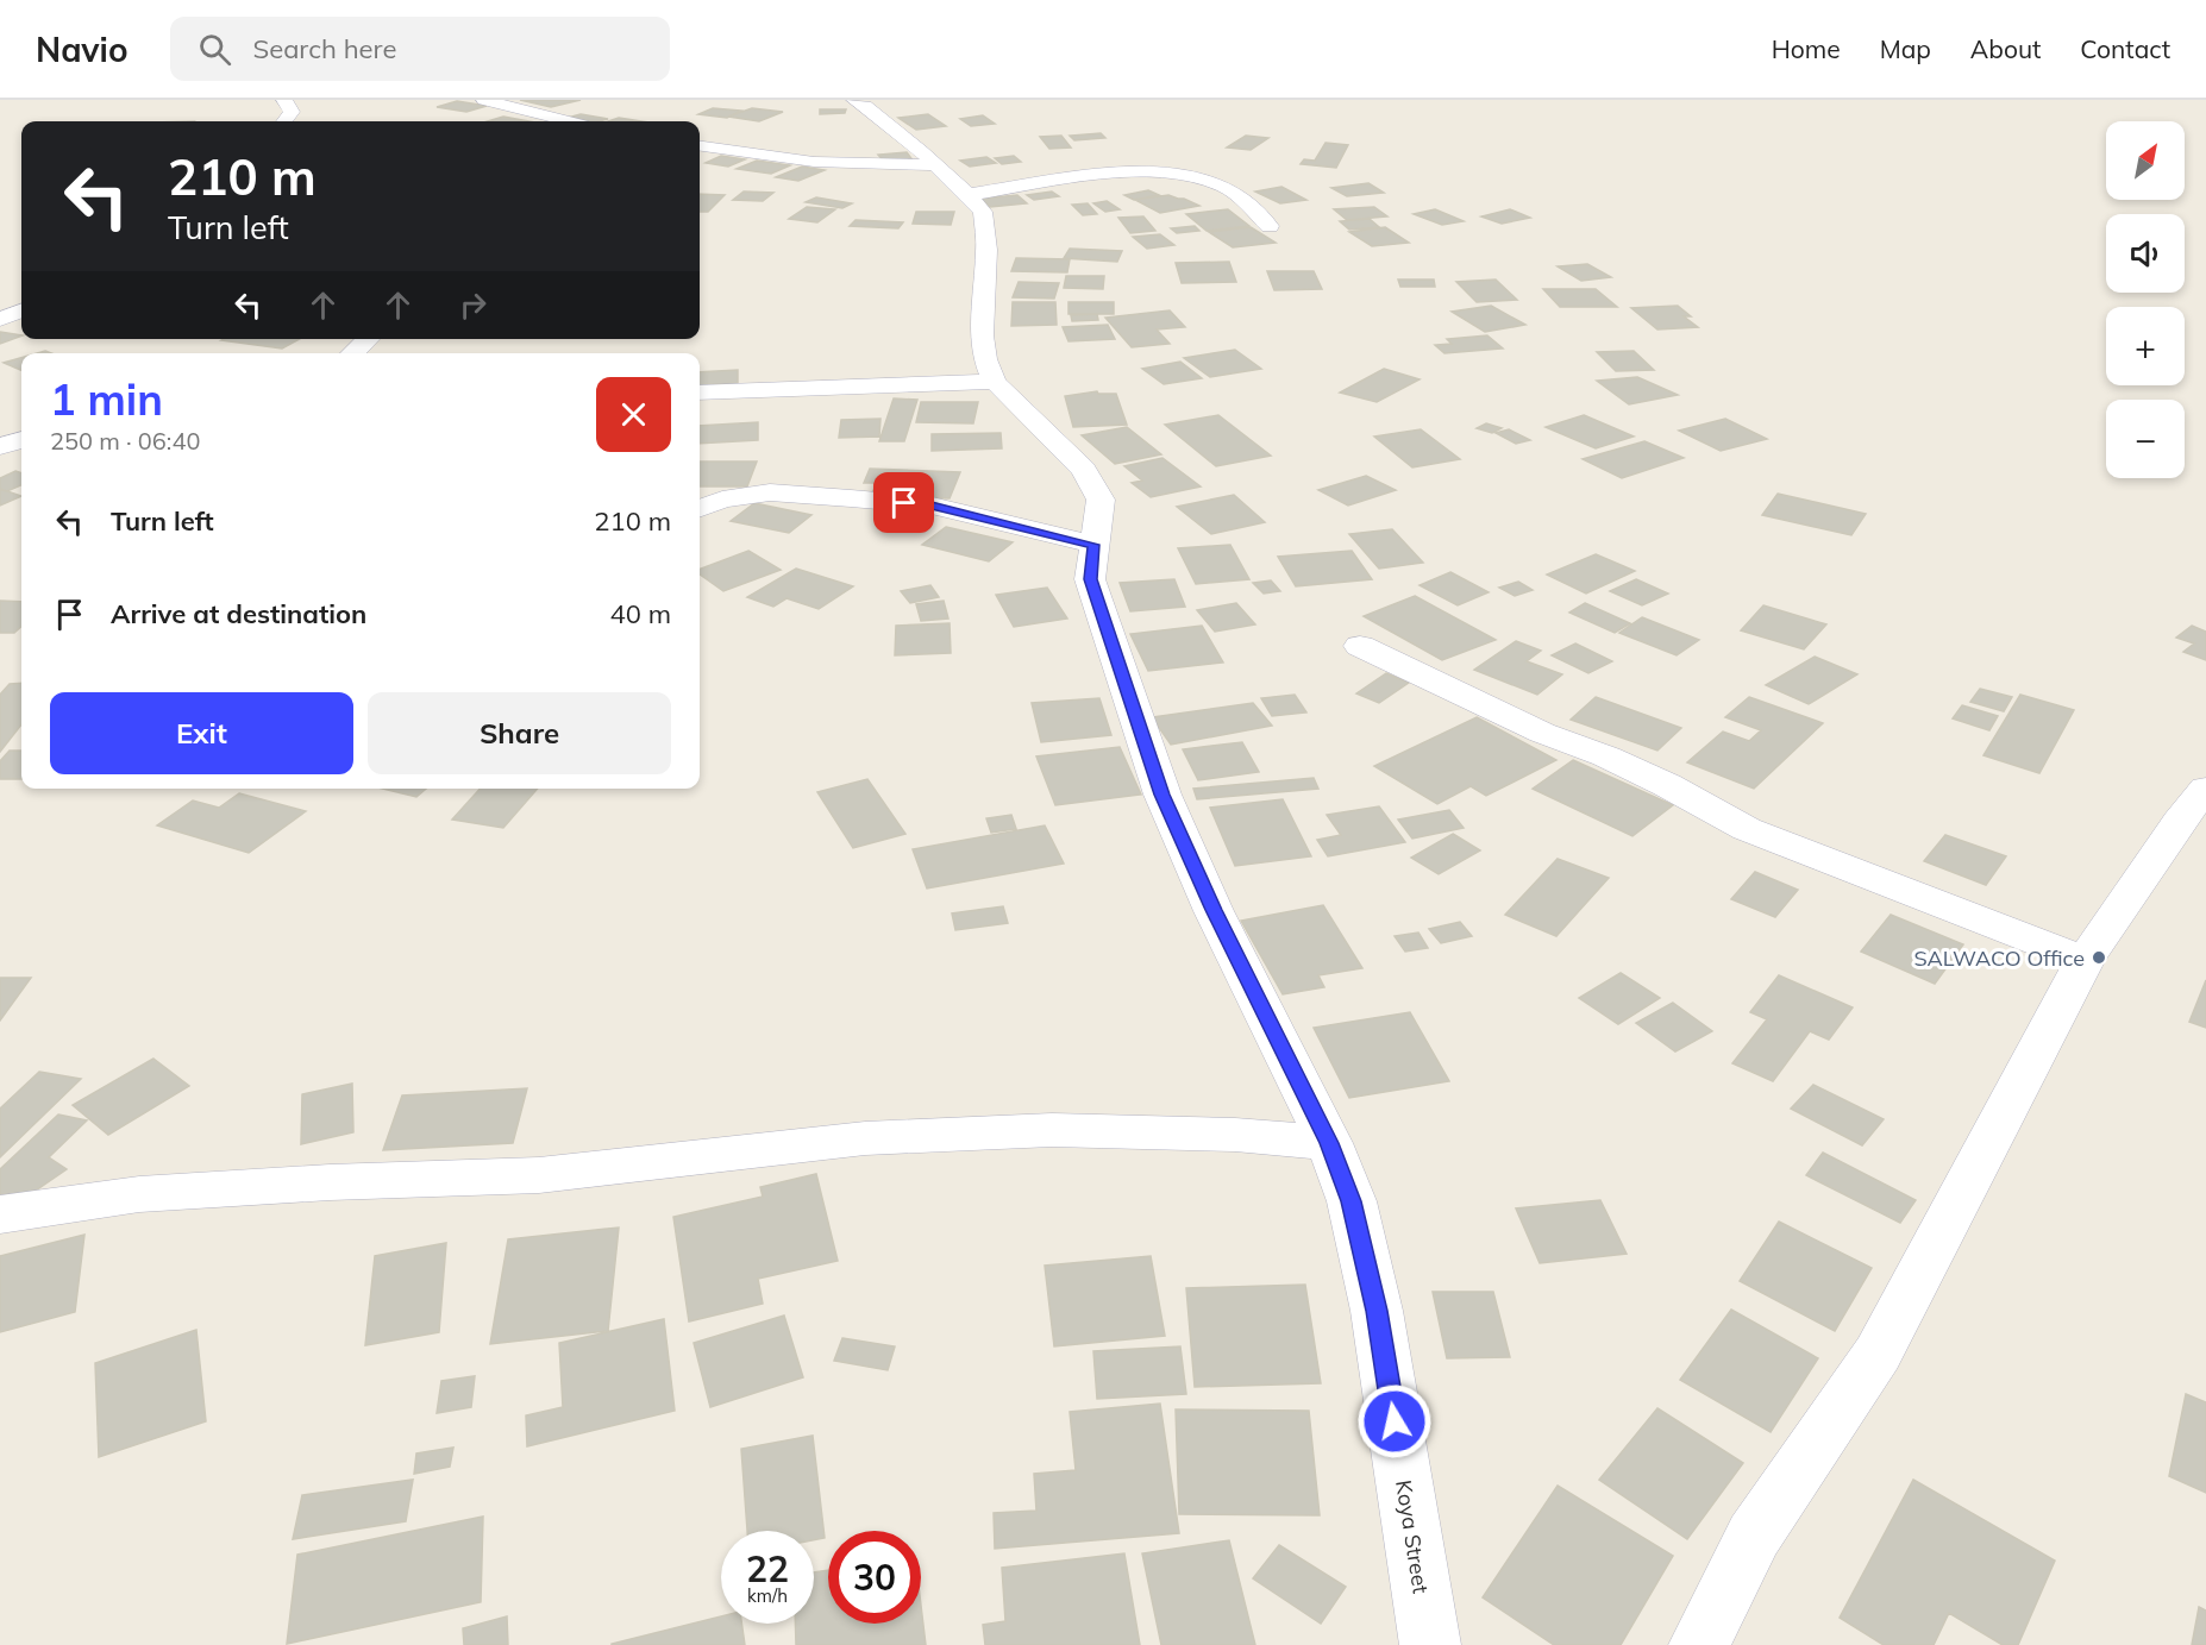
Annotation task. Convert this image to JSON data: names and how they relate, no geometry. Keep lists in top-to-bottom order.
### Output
{
  "streets": {
    "street": ["Koya Street"]
  },
  "places": ["SALWACO Office"],
  "north": "top right",
  "page": {
    "header": "Navio",
    "search": "Search here",
    "nav": [
      "Home",
      "Map",
      "About",
      "Contact"
    ],
    "map_buttons": ["+", "−"],
    "turn": ["210 m", "Turn left"],
    "heading": ["1 min", "250 m · 06:40"],
    "list": [
      {
        "name": "Turn left",
        "value": "210 m"
      },
      {
        "name": "Arrive at destination",
        "value": "40 m"
      }
    ],
    "buttons": ["Exit", "Share"],
    "speed": "22 km/h",
    "limit": "30"
  }
}
